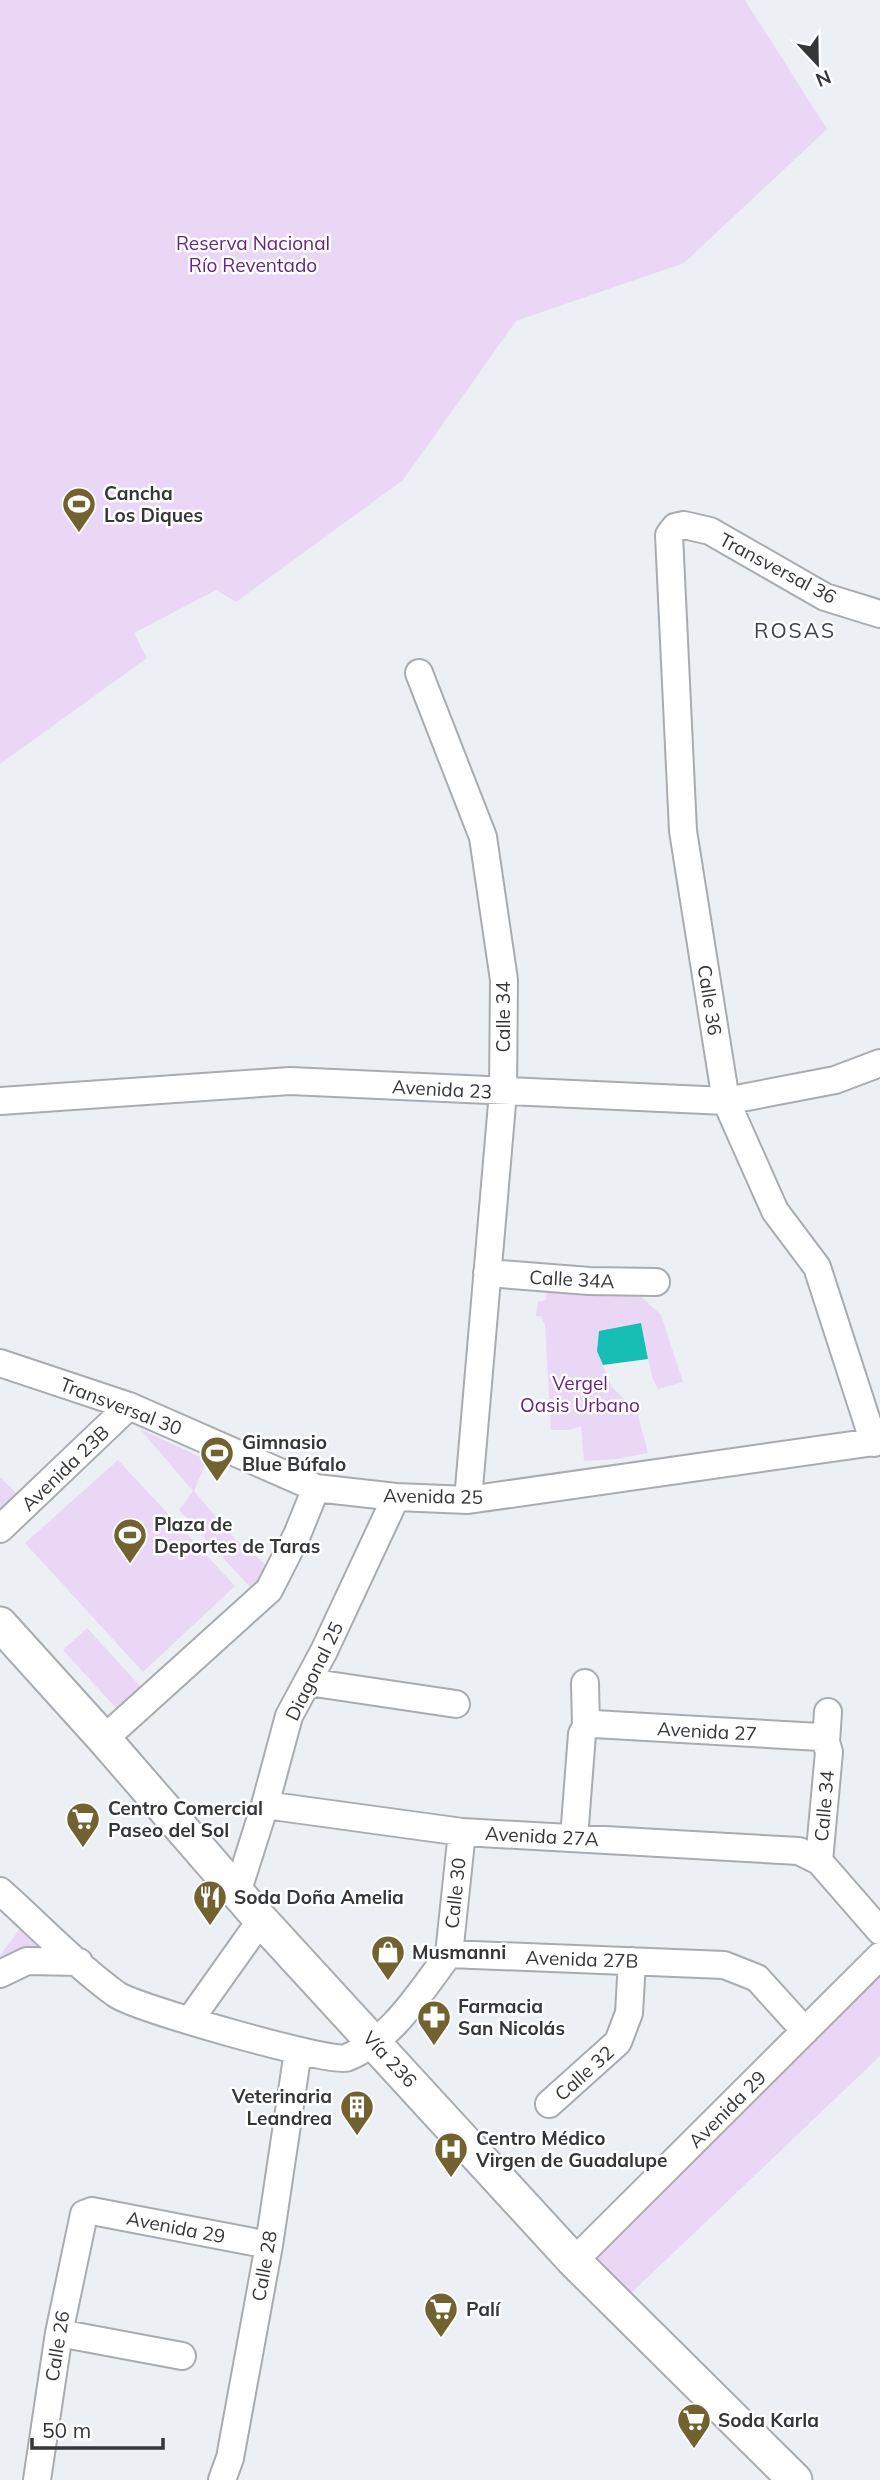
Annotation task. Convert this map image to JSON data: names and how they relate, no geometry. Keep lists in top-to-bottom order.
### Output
{
  "streets": {
    "main road": ["Vía 236"],
    "street": [
      "Transversal 36",
      "Calle 36",
      "Calle 34",
      "Avenida 23",
      "Calle 34A",
      "Transversal 30",
      "Avenida 23B",
      "Avenida 25",
      "Diagonal 25",
      "Avenida 27",
      "Avenida 27A",
      "Calle 30",
      "Avenida 27B",
      "Calle 32",
      "Avenida 29",
      "Calle 28",
      "Calle 26"
    ]
  },
  "crossings": [
    ["Transversal 36", "Calle 36"],
    ["Calle 36", "Avenida 23"],
    ["Calle 36", "Avenida 25"],
    ["Calle 34", "Avenida 23"],
    ["Calle 34", "Calle 34A"],
    ["Calle 34", "Avenida 25"],
    ["Calle 34", "Avenida 27"],
    ["Calle 34", "Avenida 27A"],
    ["Transversal 30", "Avenida 23B"],
    ["Transversal 30", "Avenida 25"],
    ["Avenida 25", "Diagonal 25"],
    ["Diagonal 25", "Avenida 27A"],
    ["Diagonal 25", "Vía 236"],
    ["Avenida 27A", "Calle 30"],
    ["Calle 30", "Avenida 27B"],
    ["Avenida 27B", "Calle 32"],
    ["Avenida 27B", "Avenida 29"],
    ["Vía 236", "Avenida 29"],
    ["Avenida 29", "Calle 28"],
    ["Avenida 29", "Calle 26"]
  ],
  "districts": ["ROSAS"],
  "parks": ["Reserva Nacional Río Reventado", "Vergel Oasis Urbano"],
  "places": {
    "sports": ["Cancha Los Diques", "Gimnasio Blue Búfalo", "Plaza de Deportes de Taras"],
    "supermarket": ["Centro Comercial Paseo del Sol", "Palí", "Soda Karla"],
    "restaurant": ["Soda Doña Amelia"],
    "shop": ["Musmanni"],
    "pharmacy": ["Farmacia San Nicolás"],
    "building": ["Veterinaria Leandrea"],
    "hospital": ["Centro Médico Virgen de Guadalupe"]
  },
  "scale_bar": "50 m",
  "north": "bottom"
}
